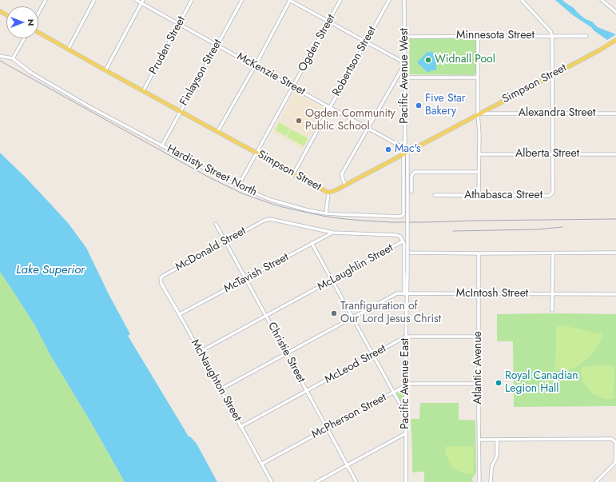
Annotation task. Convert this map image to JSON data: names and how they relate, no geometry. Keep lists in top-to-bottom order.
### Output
{
  "streets": {
    "main road": ["Simpson Street"],
    "street": [
      "Minnesota Street",
      "Ogden Street",
      "Pruden Street",
      "Robertson Street",
      "Finlayson Street",
      "McKenzie Street",
      "Pacific Avenue West",
      "Alexandra Street",
      "Alberta Street",
      "Hardisty Street North",
      "Athabasca Street",
      "McDonald Street",
      "McLaughlin Street",
      "McTavish Street",
      "McIntosh Street",
      "Christie Street",
      "McLeod Street",
      "Atlantic Avenue",
      "McNaughton Street",
      "Pacific Avenue East",
      "McPherson Street"
    ]
  },
  "crossings": [
    ["Minnesota Street", "Pacific Avenue West"],
    ["Ogden Street", "McKenzie Street"],
    ["Ogden Street", "Simpson Street"],
    ["Ogden Street", "Hardisty Street North"],
    ["Pruden Street", "McKenzie Street"],
    ["Pruden Street", "Simpson Street"],
    ["Robertson Street", "McKenzie Street"],
    ["Robertson Street", "Simpson Street"],
    ["Finlayson Street", "McKenzie Street"],
    ["Finlayson Street", "Simpson Street"],
    ["Finlayson Street", "Hardisty Street North"],
    ["McKenzie Street", "Pacific Avenue West"],
    ["McKenzie Street", "Simpson Street"],
    ["McKenzie Street", "Hardisty Street North"],
    ["McKenzie Street", "Pacific Avenue East"],
    ["Pacific Avenue West", "Simpson Street"],
    ["Pacific Avenue West", "Hardisty Street North"],
    ["Pacific Avenue West", "Pacific Avenue East"],
    ["Simpson Street", "Alexandra Street"],
    ["Simpson Street", "Hardisty Street North"],
    ["Simpson Street", "Pacific Avenue East"],
    ["Alberta Street", "Athabasca Street"],
    ["Hardisty Street North", "Pacific Avenue East"],
    ["McDonald Street", "McTavish Street"],
    ["McDonald Street", "Christie Street"],
    ["McDonald Street", "McNaughton Street"],
    ["McLaughlin Street", "Christie Street"],
    ["McLaughlin Street", "Atlantic Avenue"],
    ["McLaughlin Street", "McNaughton Street"],
    ["McTavish Street", "Christie Street"],
    ["McTavish Street", "McNaughton Street"],
    ["McIntosh Street", "Christie Street"],
    ["McIntosh Street", "Atlantic Avenue"],
    ["McIntosh Street", "McNaughton Street"],
    ["McIntosh Street", "Pacific Avenue East"],
    ["Christie Street", "McLeod Street"],
    ["Christie Street", "McPherson Street"],
    ["McLeod Street", "Atlantic Avenue"],
    ["McLeod Street", "McNaughton Street"],
    ["McLeod Street", "Pacific Avenue East"],
    ["Atlantic Avenue", "McPherson Street"],
    ["McNaughton Street", "McPherson Street"],
    ["Pacific Avenue East", "McPherson Street"]
  ],
  "water": ["Lake Superior"],
  "places": [
    "Widnall Pool",
    "Five Star Bakery",
    "Ogden Community Public School",
    "Mac's",
    "Tranfiguration of Our Lord Jesus Christ",
    "Royal Canadian Legion Hall"
  ],
  "north": "right"
}
